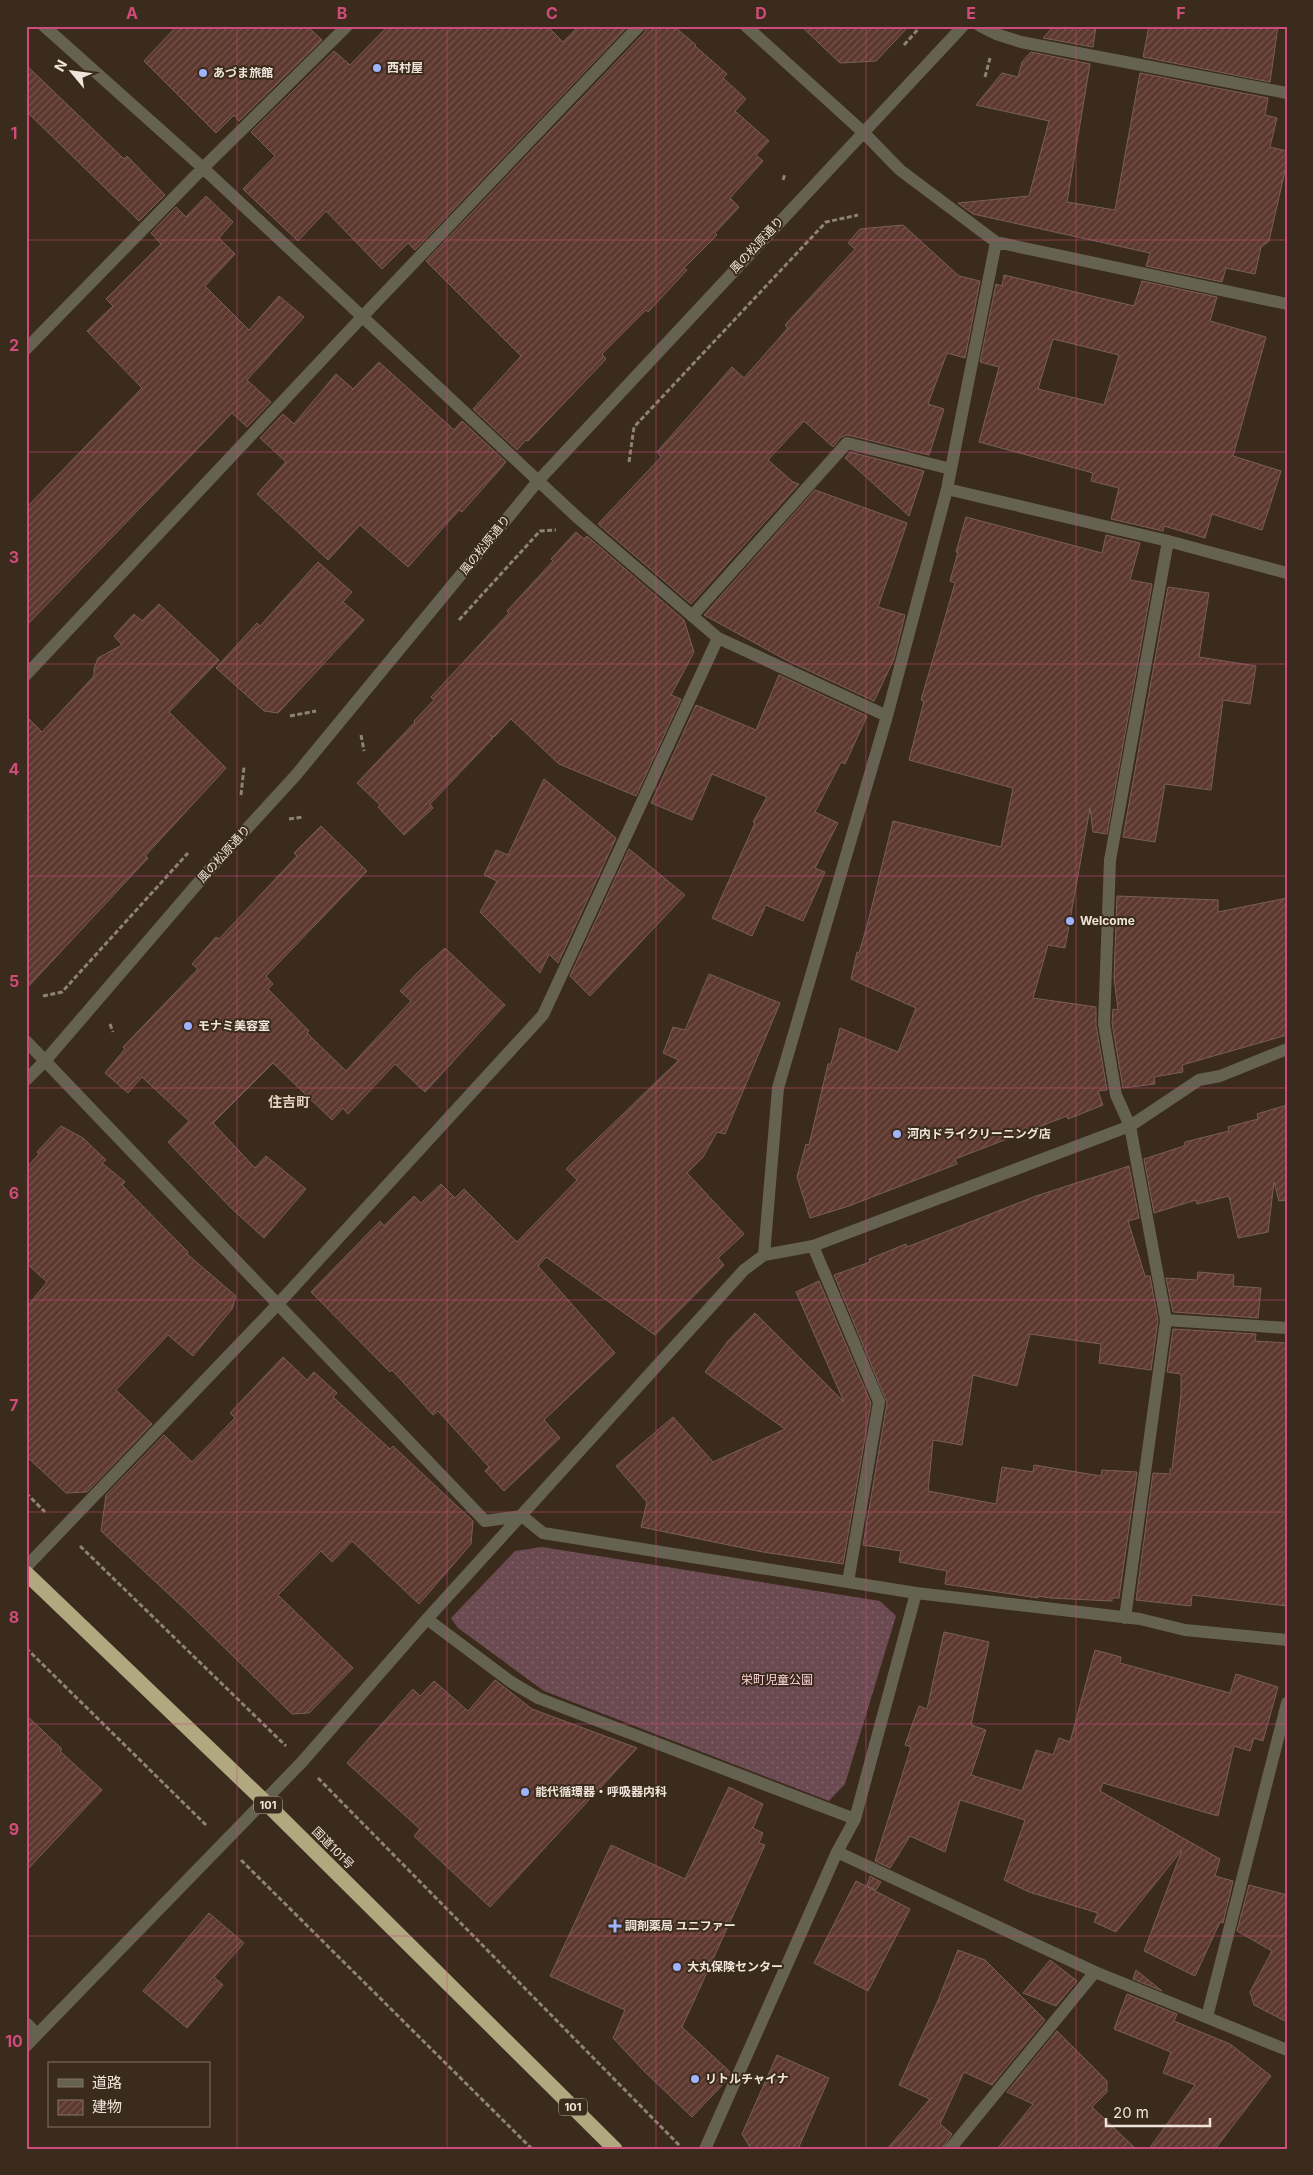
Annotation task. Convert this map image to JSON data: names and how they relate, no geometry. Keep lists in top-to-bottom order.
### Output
{
  "streets": {
    "highway": ["101", "国道101号"],
    "street": ["風の松原通り"]
  },
  "districts": ["住吉町"],
  "parks": ["栄町児童公園"],
  "places": {
    "other": [
      "西村屋",
      "あづま旅館",
      "Welcome",
      "モナミ美容室",
      "河内ドライクリーニング店",
      "能代循環器・呼吸器内科",
      "大丸保険センター",
      "リトルチャイナ"
    ],
    "health": ["調剤薬局 ユニファー"]
  },
  "legend": ["道路", "建物"],
  "scale_bar": "20 m",
  "north": "top left",
  "grid": {
    "columns": [
      "A",
      "B",
      "C",
      "D",
      "E",
      "F"
    ],
    "rows": [
      "1",
      "2",
      "3",
      "4",
      "5",
      "6",
      "7",
      "8",
      "9",
      "10"
    ]
  }
}
